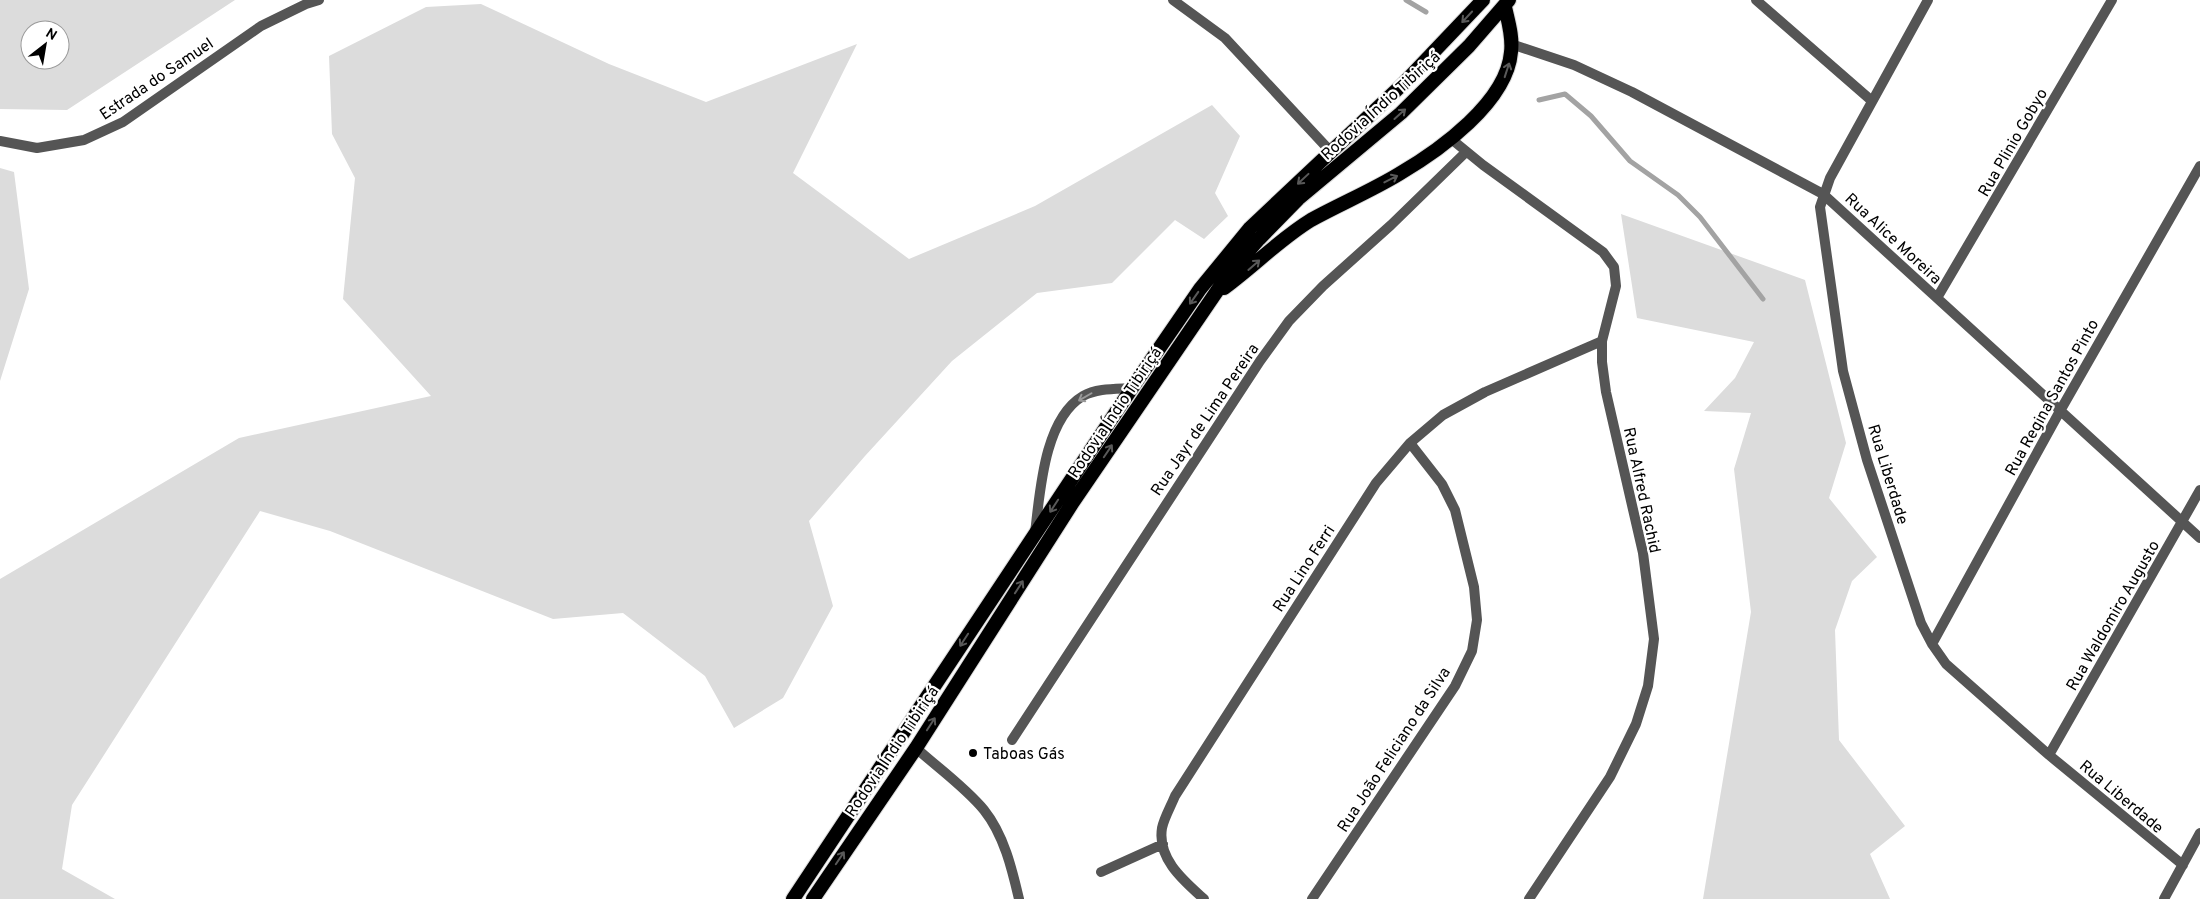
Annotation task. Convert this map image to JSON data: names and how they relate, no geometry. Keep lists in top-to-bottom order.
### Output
{
  "streets": {
    "highway": ["Rodovia Índio Tibiriçá"],
    "street": [
      "Estrada do Samuel",
      "Rua Plinio Gobyo",
      "Rua Alice Moreira",
      "Rua Regina Santos Pinto",
      "Rua Jayr de Lima Pereira",
      "Rua Liberdade",
      "Rua Alfred Rachid",
      "Rua Lino Ferri",
      "Rua Waldomiro Augusto",
      "Rua João Feliciano da Silva"
    ]
  },
  "crossings": [
    ["Rua Plinio Gobyo", "Rua Alice Moreira"],
    ["Rua Alice Moreira", "Rua Regina Santos Pinto"],
    ["Rua Alice Moreira", "Rua Liberdade"],
    ["Rua Alice Moreira", "Rua Waldomiro Augusto"],
    ["Rua Regina Santos Pinto", "Rua Liberdade"],
    ["Rua Jayr de Lima Pereira", "Rua Alfred Rachid"],
    ["Rua Liberdade", "Rua Waldomiro Augusto"],
    ["Rua Alfred Rachid", "Rua Lino Ferri"],
    ["Rua Lino Ferri", "Rua João Feliciano da Silva"]
  ],
  "places": ["Taboas Gás"],
  "north": "top right"
}
